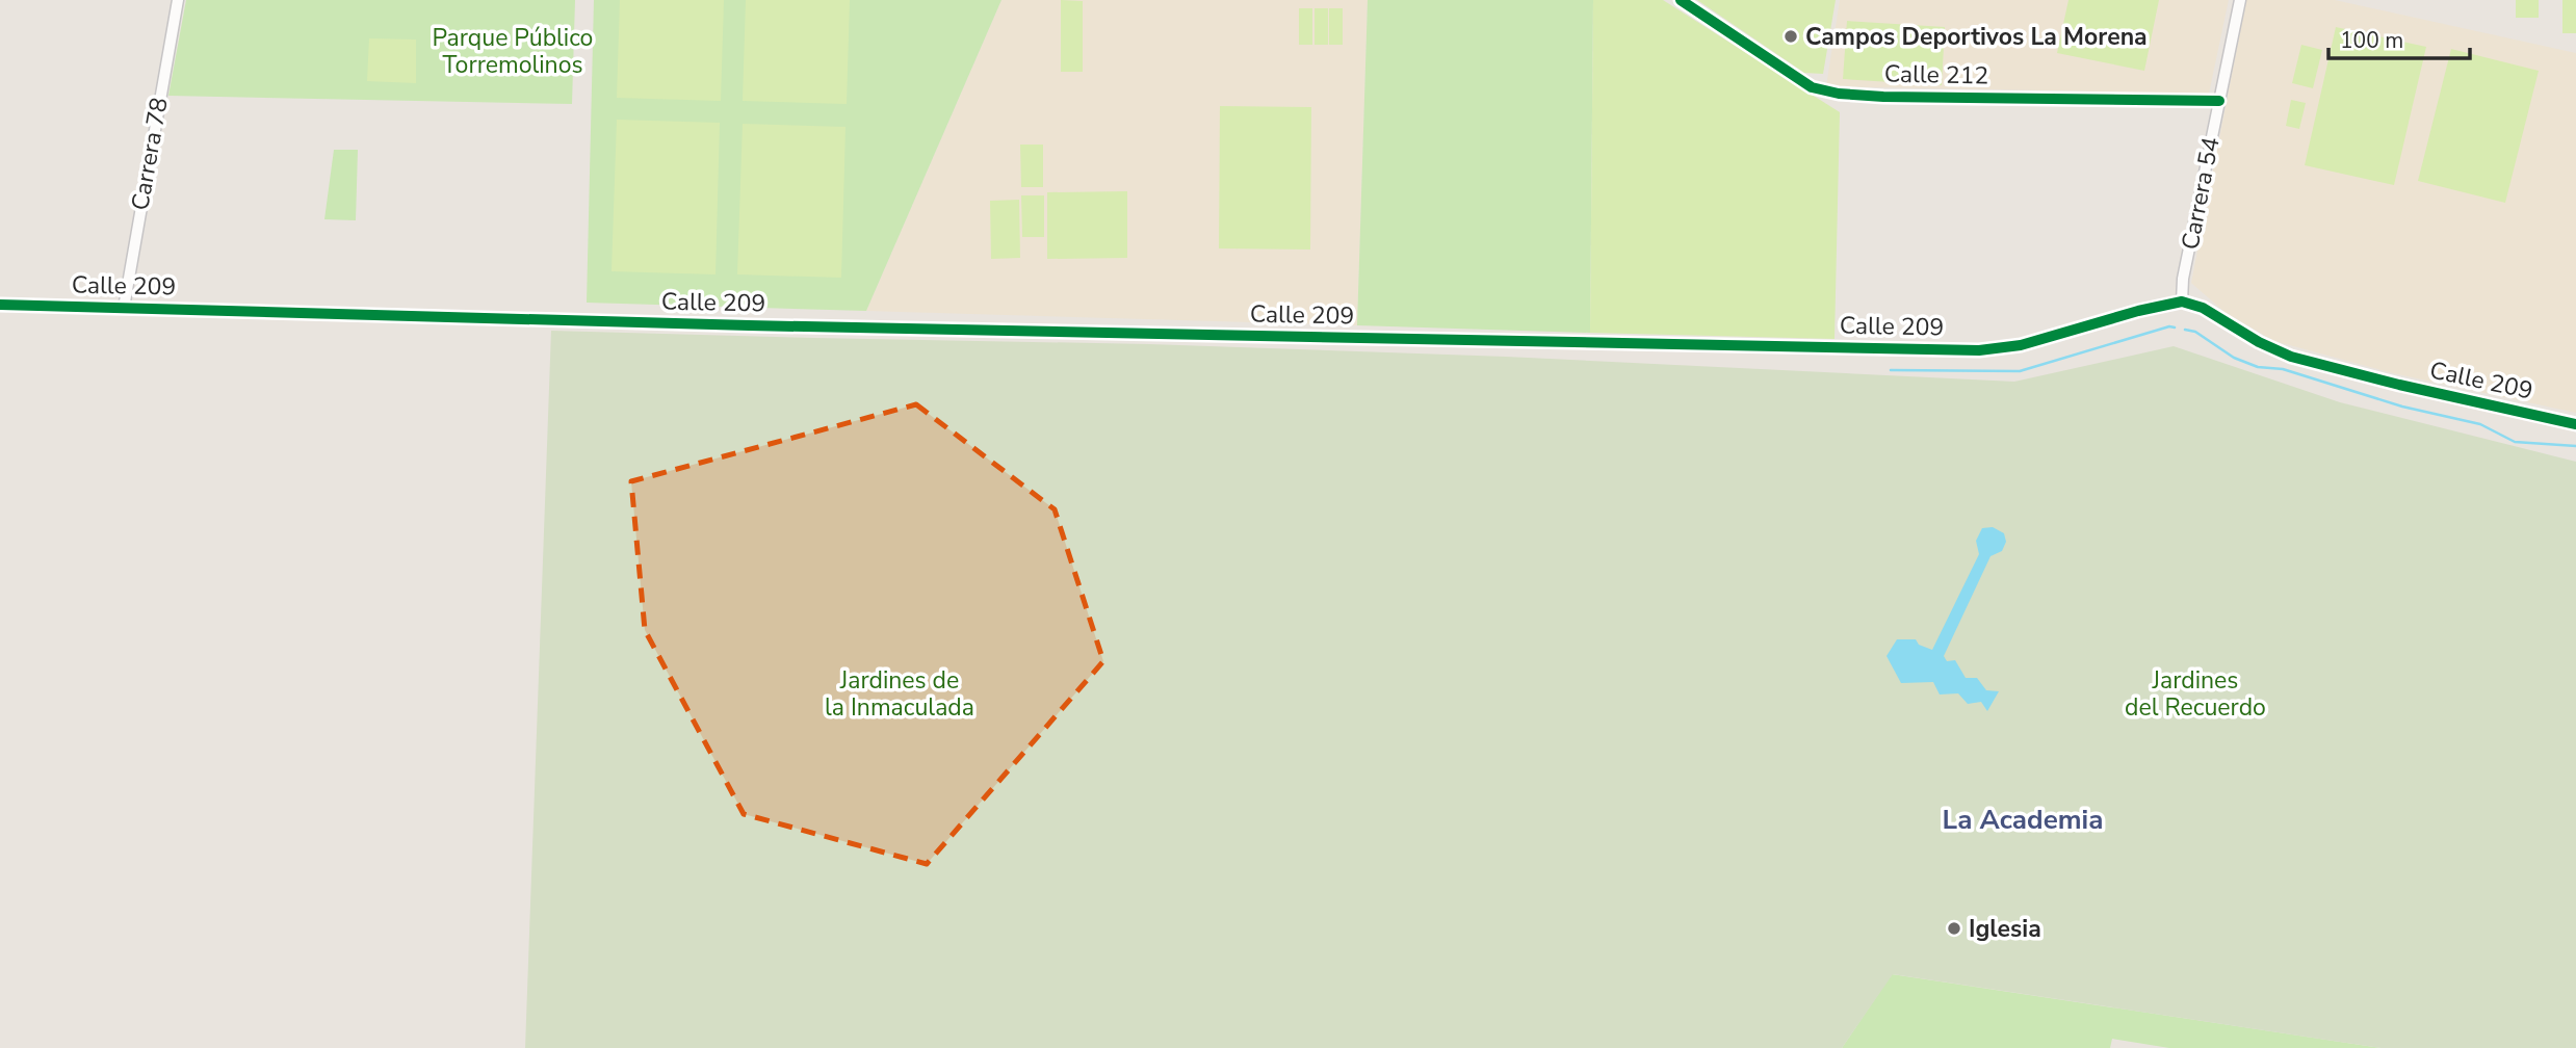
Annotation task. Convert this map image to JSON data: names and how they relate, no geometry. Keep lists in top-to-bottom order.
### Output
{
  "streets": {
    "street": [
      "Calle 212",
      "Carrera 78",
      "Carrera 54",
      "Calle 209"
    ]
  },
  "crossings": [
    ["Calle 212", "Carrera 54"],
    ["Carrera 78", "Calle 209"],
    ["Carrera 54", "Calle 209"]
  ],
  "districts": ["La Academia"],
  "parks": ["Parque Público Torremolinos", "Jardines de la Inmaculada", "Jardines del Recuerdo"],
  "places": ["Campos Deportivos La Morena", "Iglesia"],
  "scale_bar": "100 m"
}
